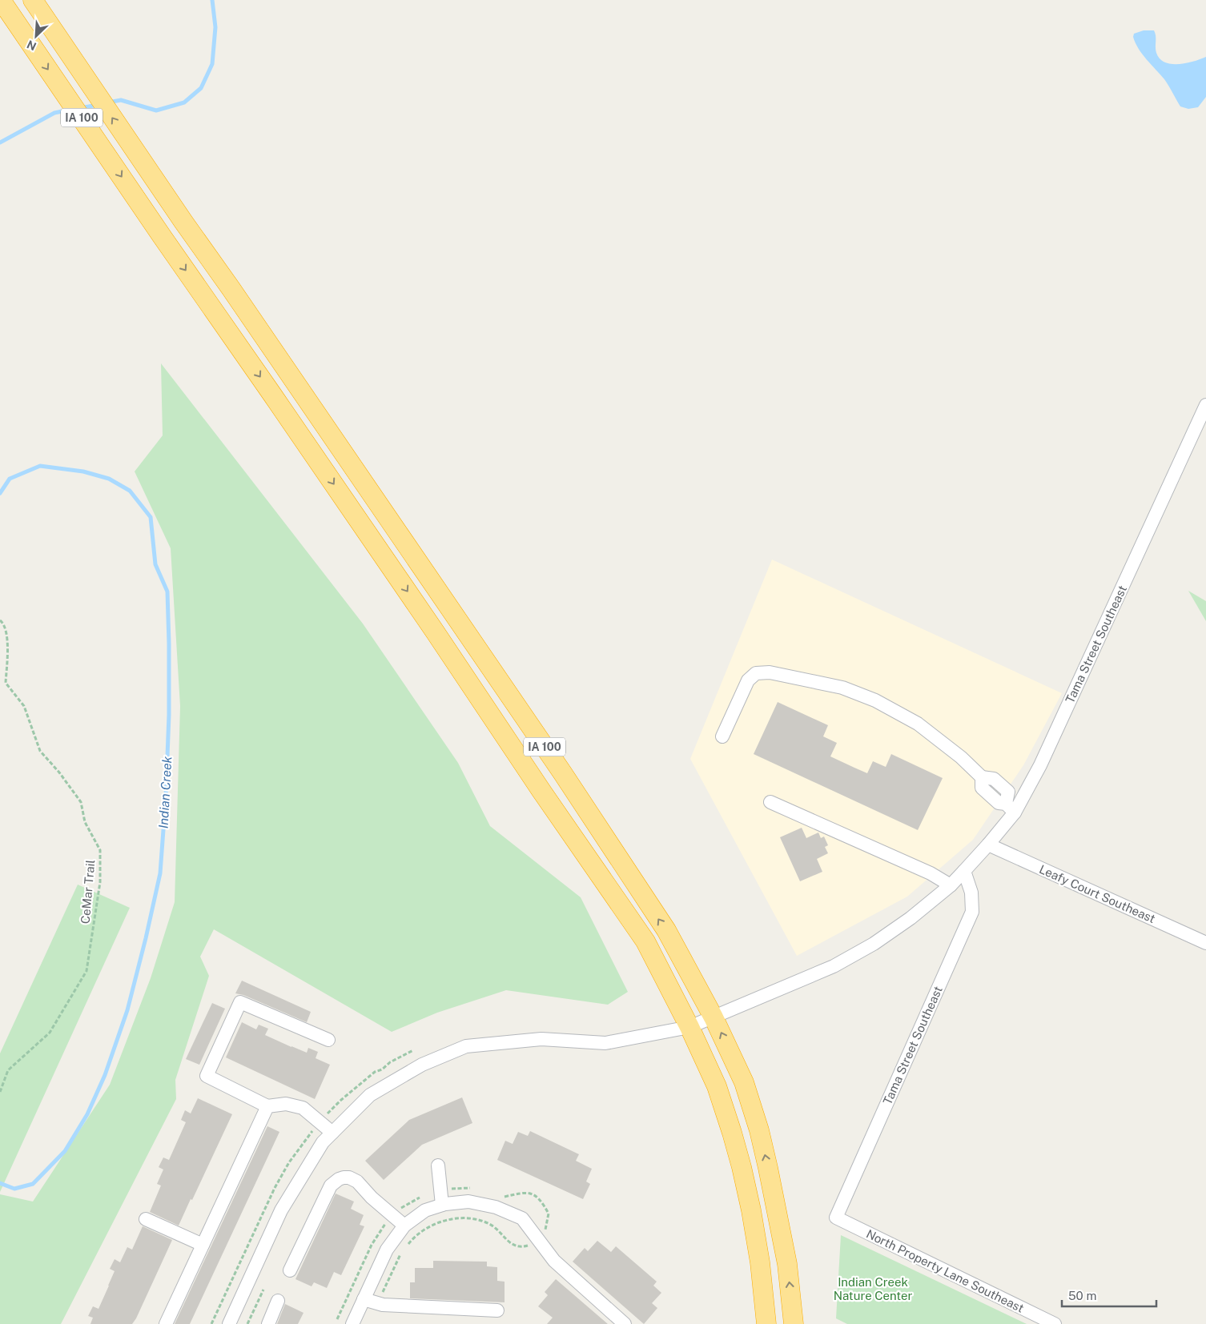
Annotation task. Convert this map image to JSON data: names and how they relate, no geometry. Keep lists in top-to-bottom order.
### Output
{
  "streets": {
    "highway": ["IA 100"],
    "street": ["Tama Street Southeast", "Leafy Court Southeast", "North Property Lane Southeast"],
    "path": ["CeMar Trail"]
  },
  "crossings": [
    ["IA 100", "Tama Street Southeast"],
    ["Tama Street Southeast", "Leafy Court Southeast"],
    ["Tama Street Southeast", "North Property Lane Southeast"]
  ],
  "water": ["Indian Creek"],
  "parks": ["Indian Creek Nature Center"],
  "scale_bar": "50 m",
  "north": "bottom left"
}
